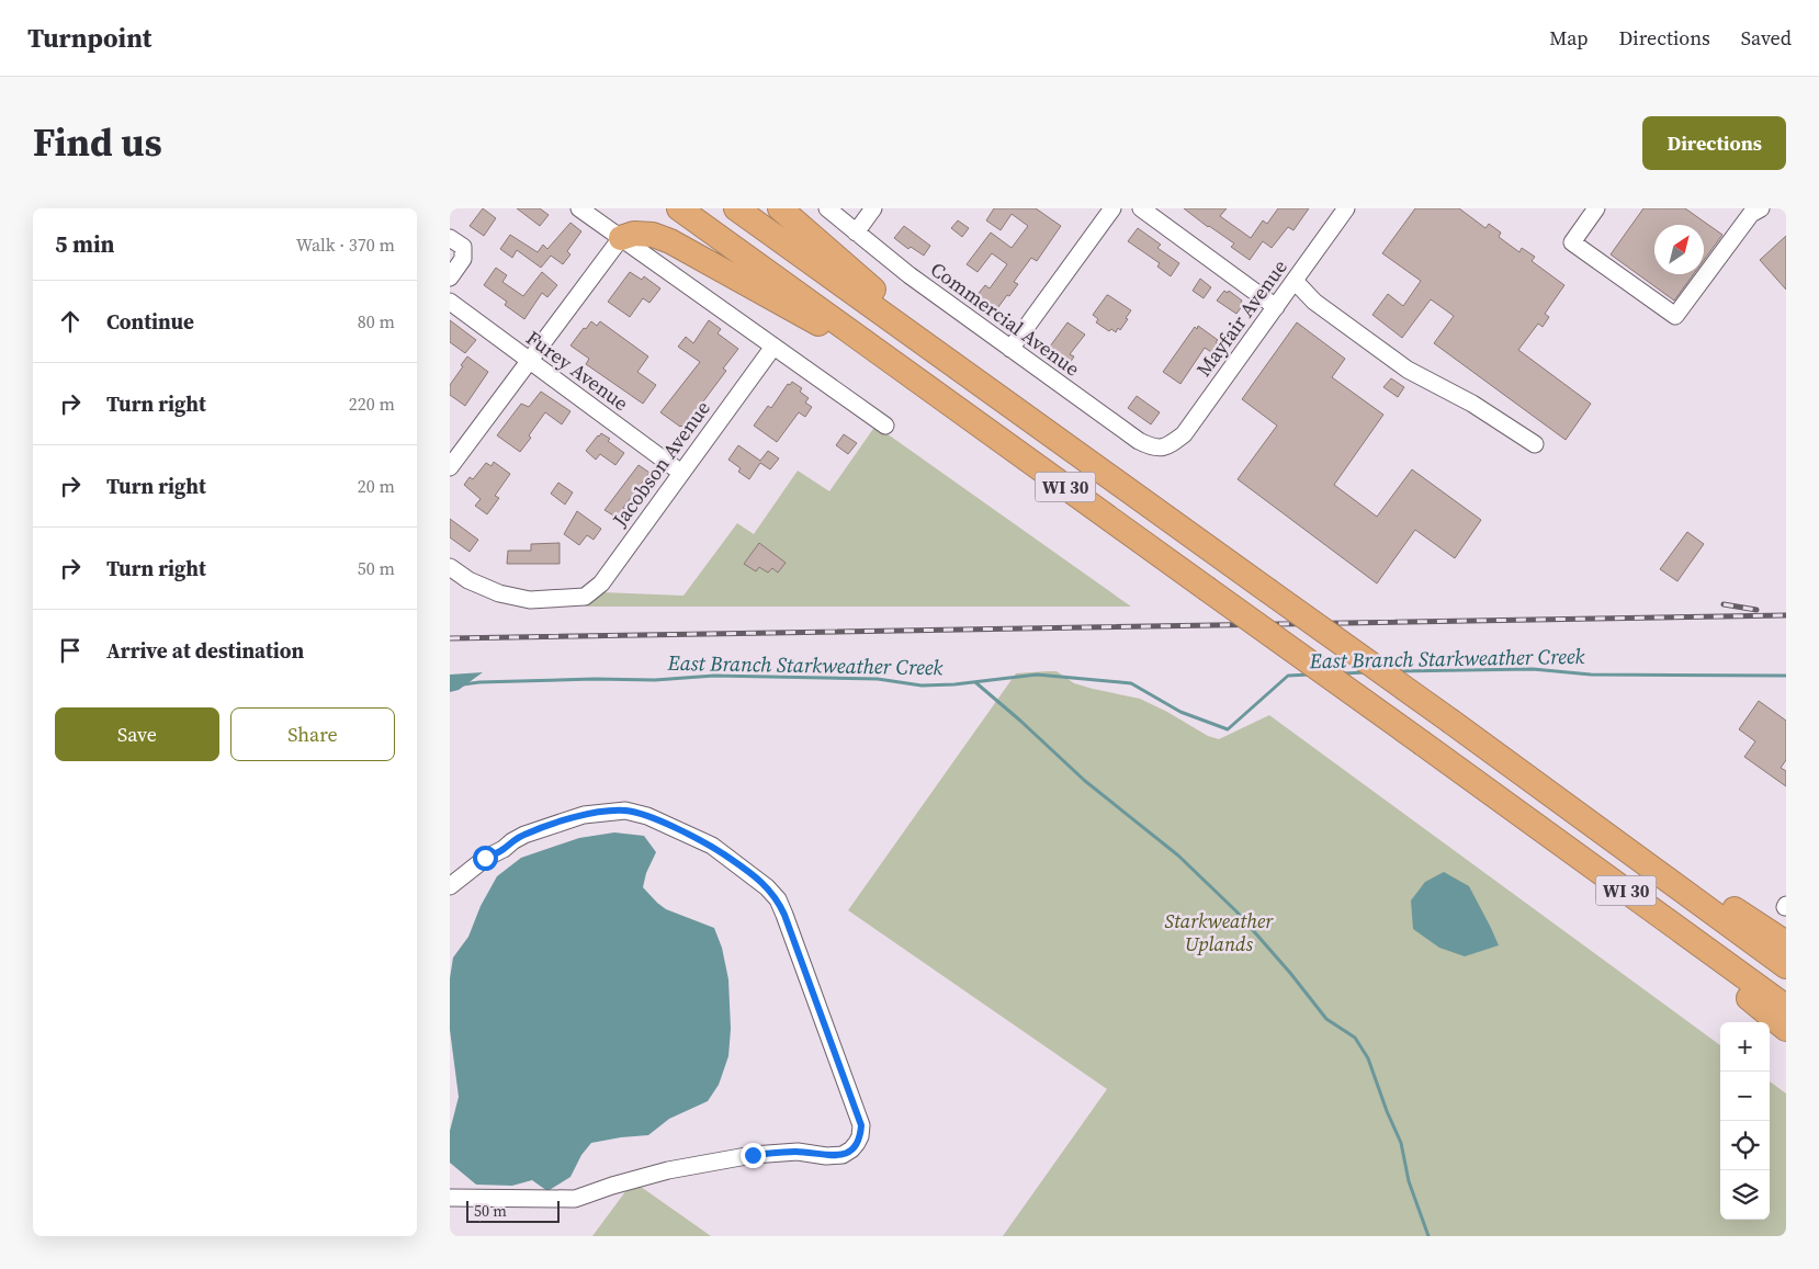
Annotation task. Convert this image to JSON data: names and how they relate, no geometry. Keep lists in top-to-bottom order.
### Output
{
  "streets": {
    "highway": ["WI 30"],
    "street": [
      "Mayfair Avenue",
      "Commercial Avenue",
      "Furey Avenue",
      "Jacobson Avenue"
    ]
  },
  "crossings": [
    ["Mayfair Avenue", "Commercial Avenue"],
    ["Furey Avenue", "Jacobson Avenue"]
  ],
  "water": ["East Branch Starkweather Creek"],
  "parks": ["Starkweather Uplands"],
  "scale_bar": "50 m",
  "north": "top right",
  "page": {
    "header": "Turnpoint",
    "nav": ["Map", "Directions", "Saved"],
    "title": "Find us",
    "buttons": [
      "Directions",
      ["Save", "Share"]
    ],
    "heading": ["5 min", "Walk · 370 m"],
    "list": [
      ["Continue", "80 m"],
      ["Turn right", "220 m"],
      ["Turn right", "20 m"],
      ["Turn right", "50 m"],
      "Arrive at destination"
    ],
    "map_buttons": ["+", "−"],
    "scale": "50 m"
  }
}
